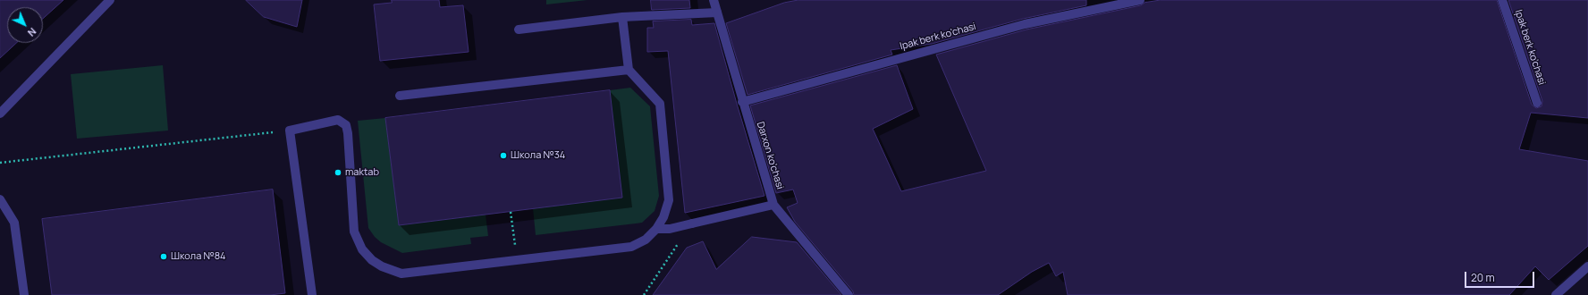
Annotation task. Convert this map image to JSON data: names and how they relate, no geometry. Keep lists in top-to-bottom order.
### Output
{
  "streets": {
    "street": ["Ipak berk ko'chasi", "Darxon ko'chasi"]
  },
  "crossings": [
    ["Ipak berk ko'chasi", "Darxon ko'chasi"]
  ],
  "places": ["Школа №34", "maktab", "Школа №84"],
  "scale_bar": "20 m",
  "north": "bottom right"
}
